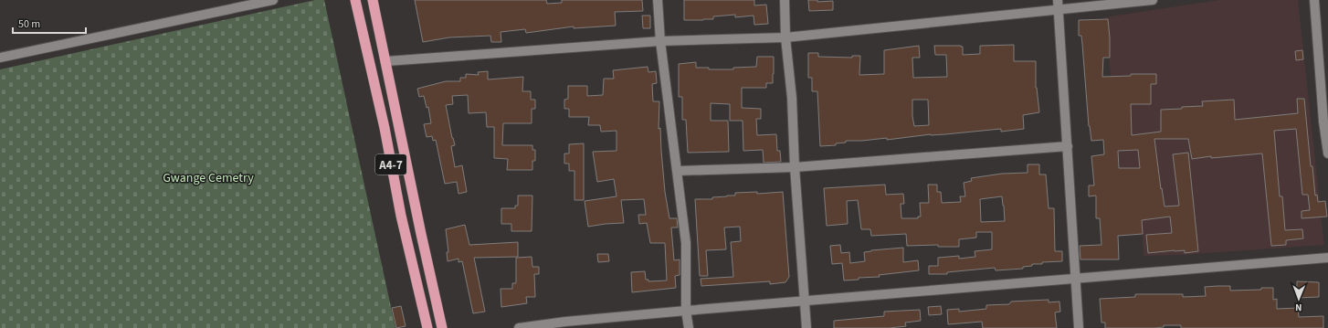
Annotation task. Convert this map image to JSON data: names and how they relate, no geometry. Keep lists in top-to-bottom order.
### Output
{
  "streets": {
    "highway": ["A4-7"]
  },
  "parks": ["Gwange Cemetry"],
  "scale_bar": "50 m",
  "north": "bottom"
}
